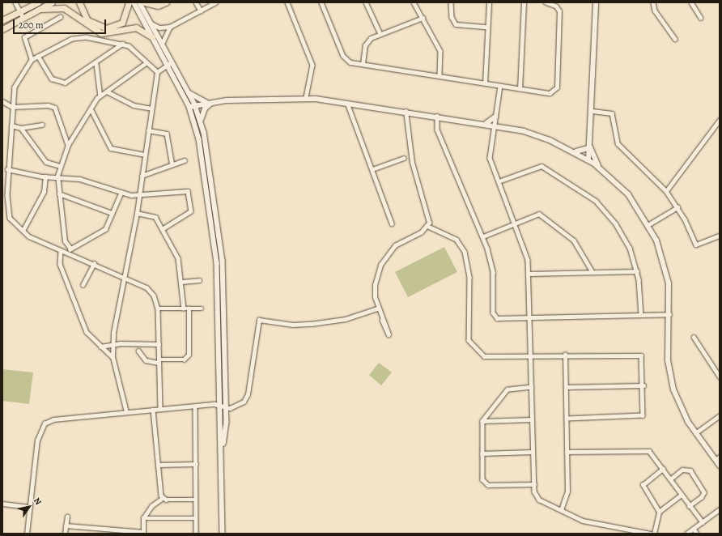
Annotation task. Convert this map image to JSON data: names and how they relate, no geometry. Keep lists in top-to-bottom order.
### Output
{
  "scale_bar": "200 m",
  "north": "top right"
}
